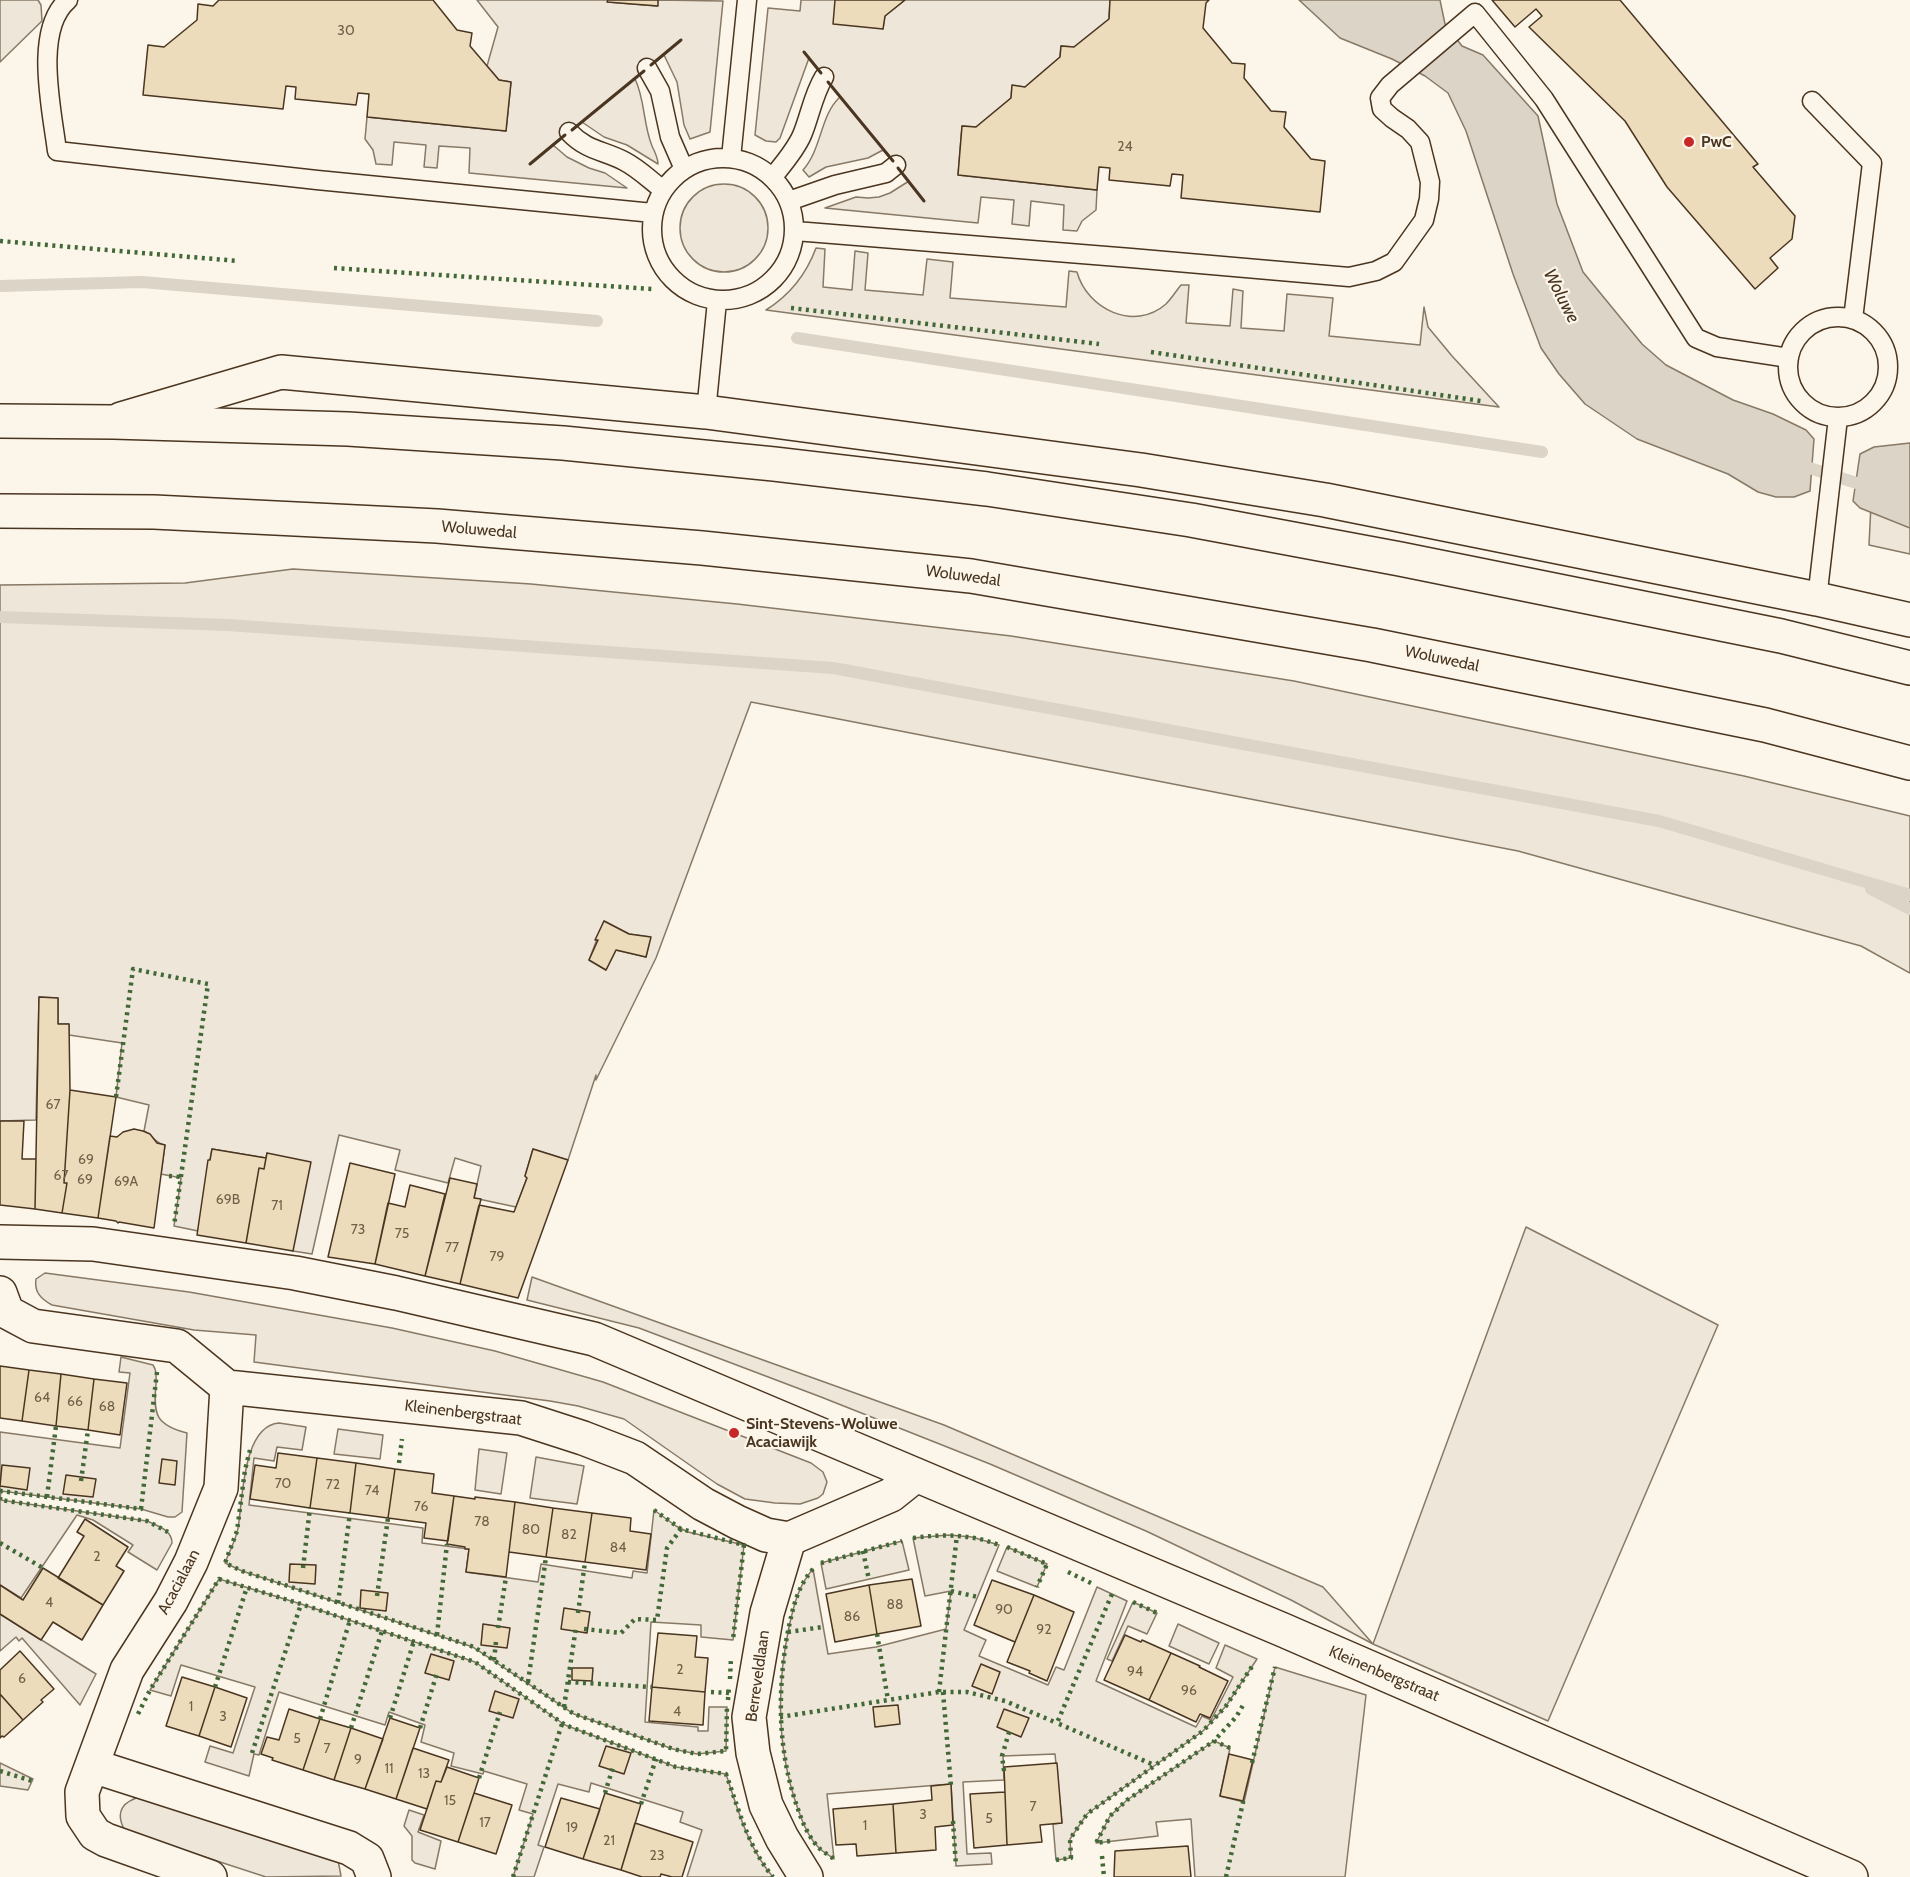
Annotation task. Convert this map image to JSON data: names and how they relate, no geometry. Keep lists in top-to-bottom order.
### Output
{
  "streets": {
    "main road": [
      "Woluwedal",
      "Kleinenbergstraat",
      "Acacialaan",
      "Berreveldlaan"
    ]
  },
  "crossings": [
    ["Kleinenbergstraat", "Acacialaan"],
    ["Kleinenbergstraat", "Berreveldlaan"]
  ],
  "water": ["Woluwe"],
  "places": ["PwC", "Sint-Stevens-Woluwe Acaciawijk"],
  "house_numbers": [
    "30",
    "24",
    "67",
    "69",
    "67",
    "69",
    "69A",
    "69B",
    "71",
    "73",
    "75",
    "77",
    "79",
    "64",
    "66",
    "68",
    "70",
    "72",
    "74",
    "76",
    "78",
    "80",
    "82",
    "84",
    "2",
    "4",
    "88",
    "90",
    "86",
    "92",
    "2",
    "94",
    "6",
    "96",
    "1",
    "4",
    "3",
    "5",
    "7",
    "9",
    "11",
    "13",
    "15",
    "7",
    "3",
    "5",
    "17",
    "1",
    "19",
    "21",
    "23"
  ]
}
